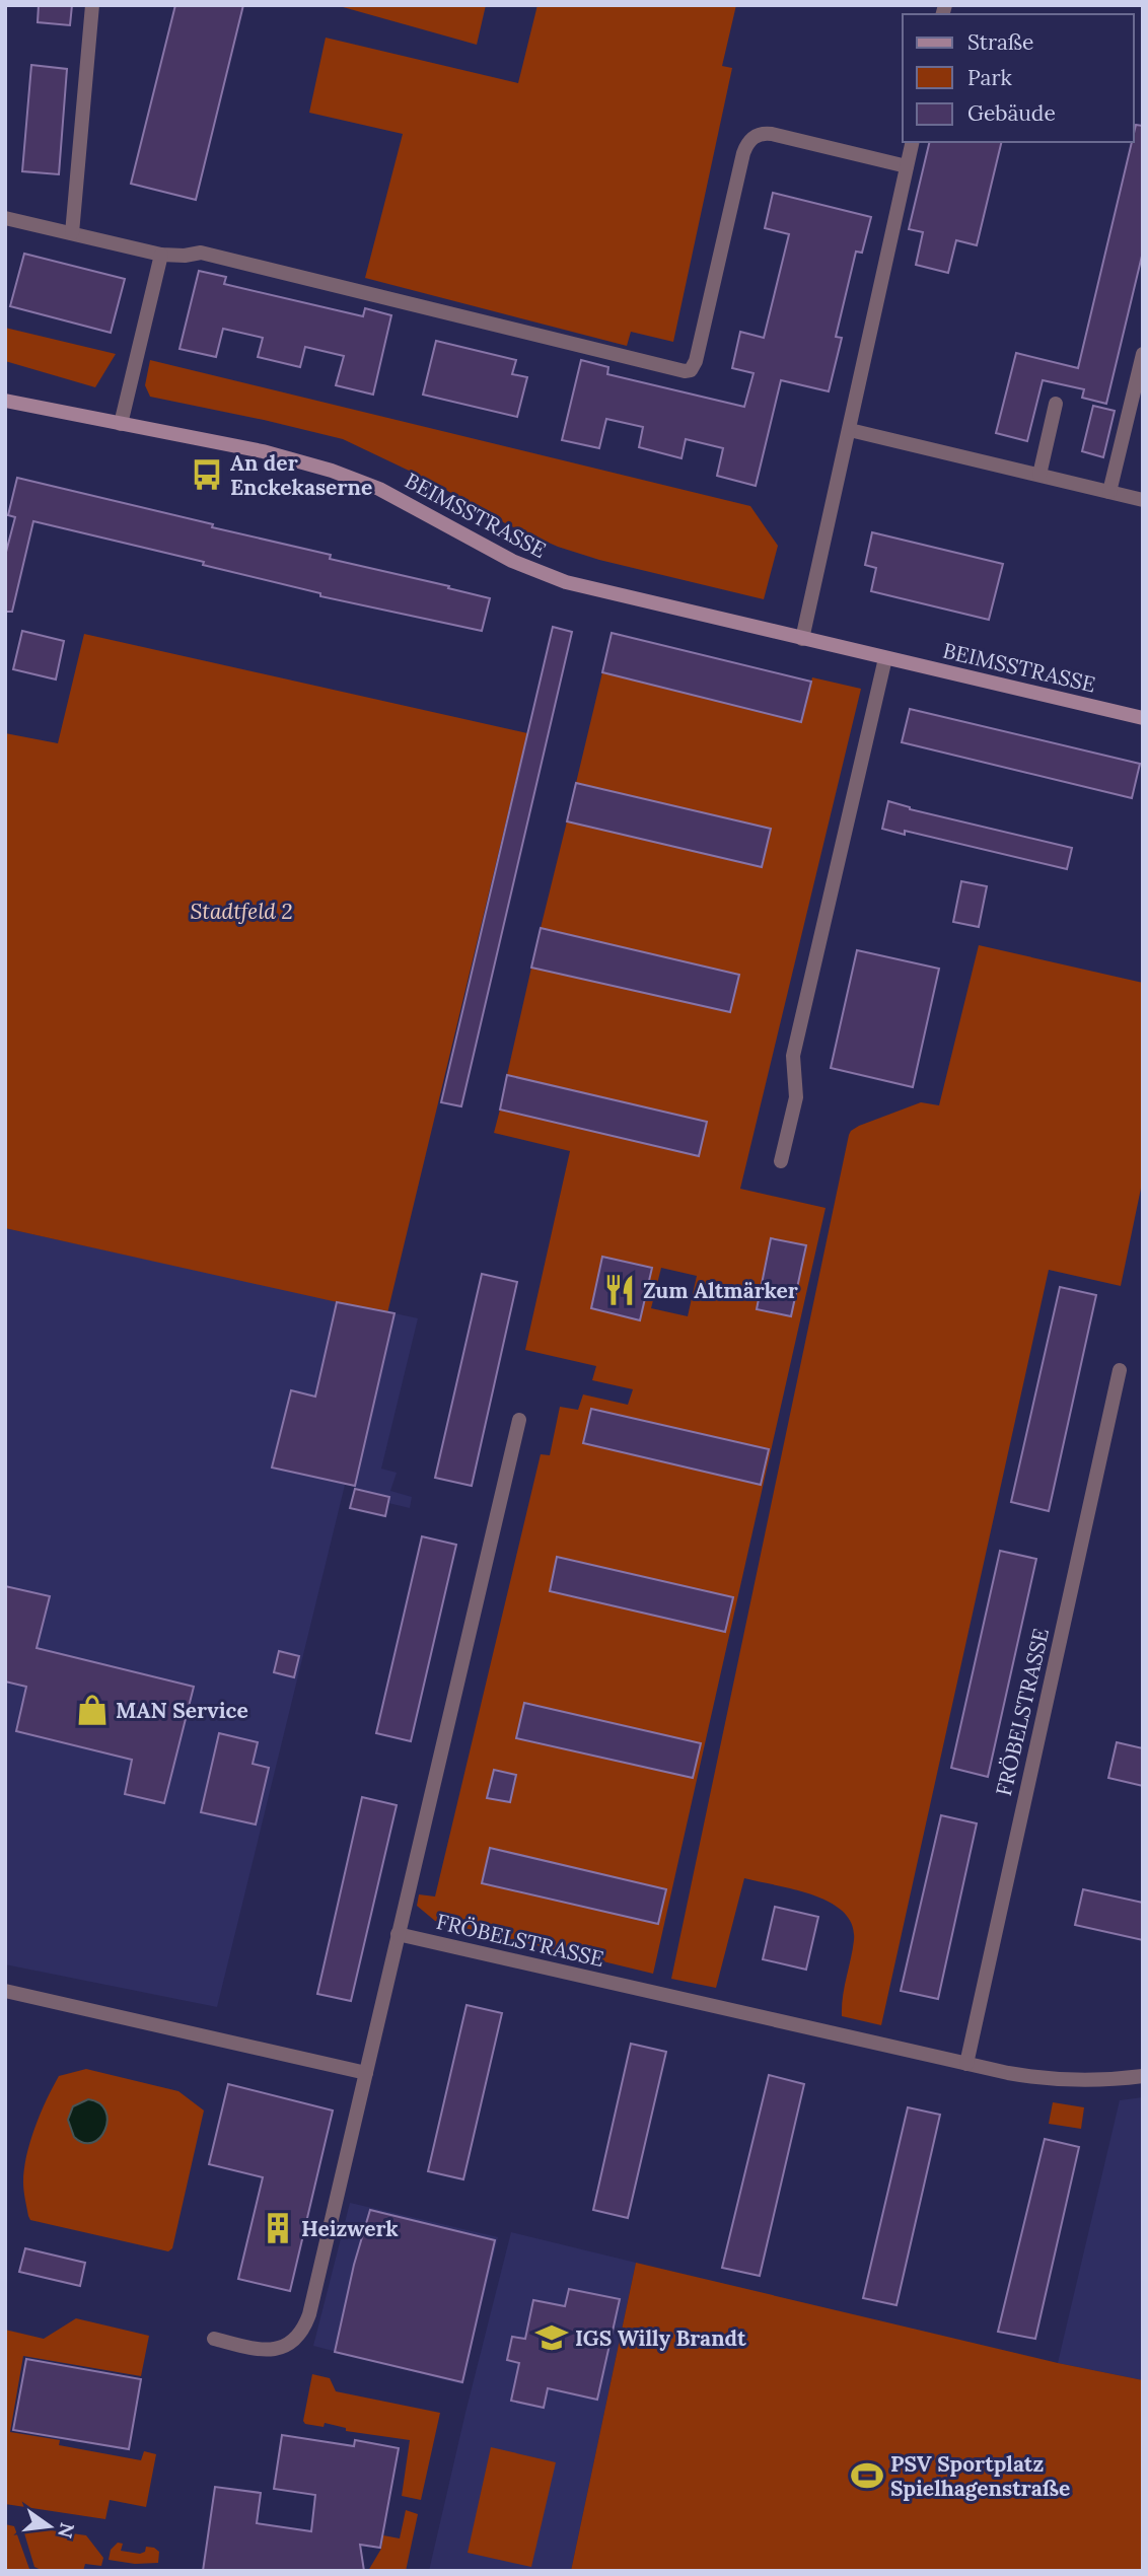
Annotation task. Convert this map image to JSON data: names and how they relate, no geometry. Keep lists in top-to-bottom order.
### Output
{
  "streets": {
    "street": ["BEIMSSTRASSE", "FRÖBELSTRASSE"]
  },
  "parks": ["Stadtfeld 2"],
  "places": {
    "bus stop": ["An der Enckekaserne"],
    "restaurant": ["Zum Altmärker"],
    "shop": ["MAN Service"],
    "building": ["Heizwerk"],
    "school or university": ["IGS Willy Brandt"],
    "sports": ["PSV Sportplatz Spielhagenstraße"]
  },
  "legend": ["Straße", "Park", "Gebäude"],
  "north": "right"
}
